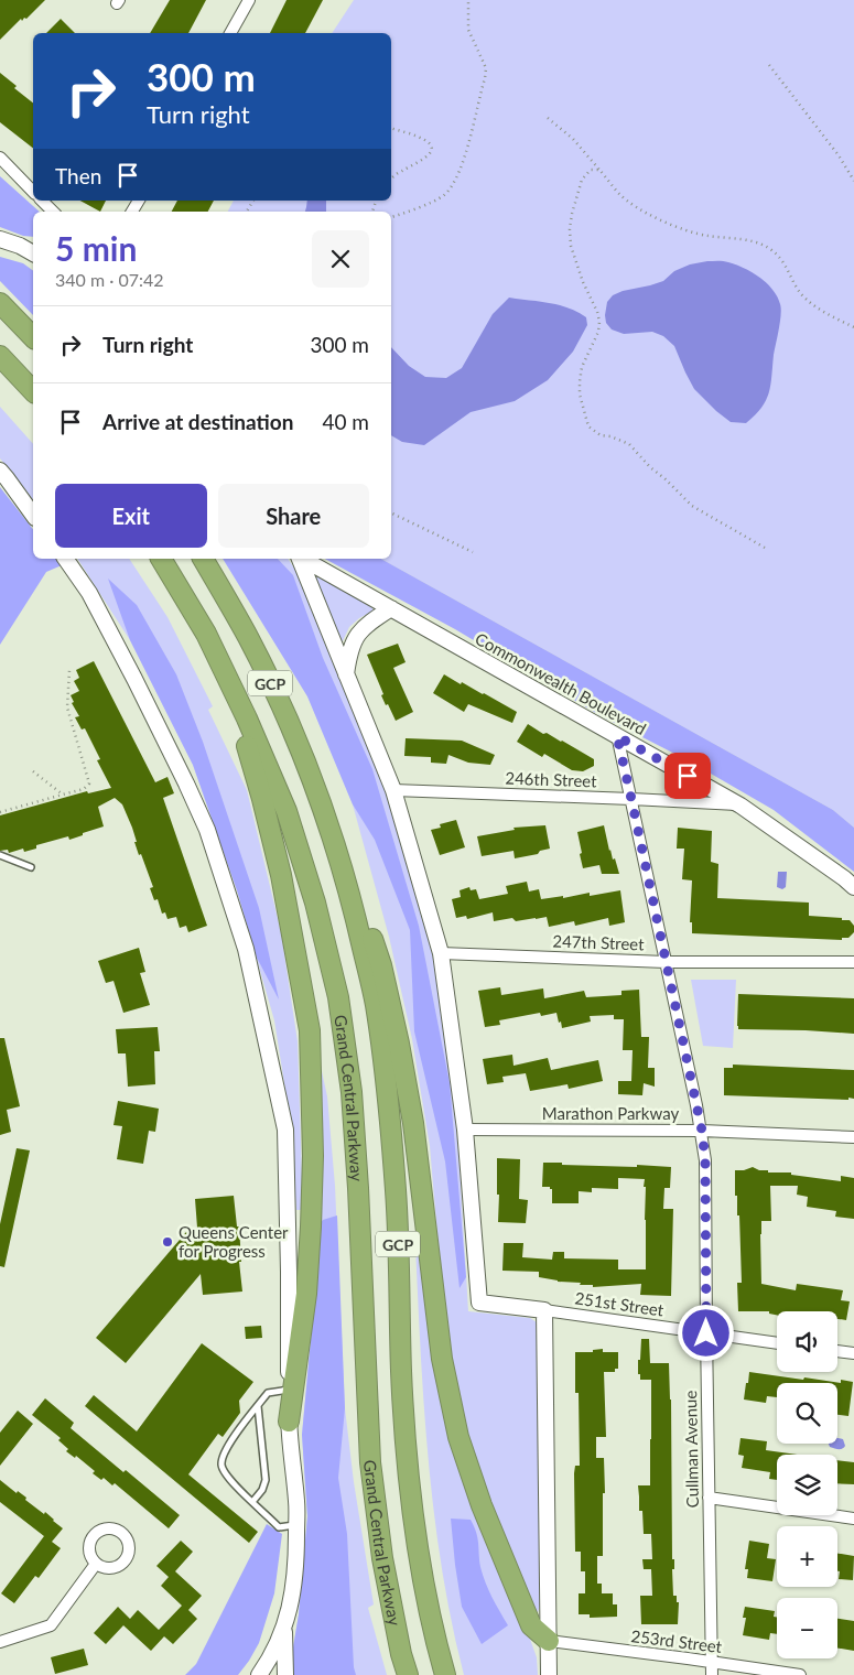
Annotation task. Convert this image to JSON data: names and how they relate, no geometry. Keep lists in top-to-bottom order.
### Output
{
  "streets": {
    "highway": ["GCP", "Grand Central Parkway"],
    "street": [
      "Commonwealth Boulevard",
      "246th Street",
      "247th Street",
      "Marathon Parkway",
      "251st Street",
      "Cullman Avenue",
      "253rd Street"
    ]
  },
  "crossings": [
    ["Commonwealth Boulevard", "246th Street"],
    ["Commonwealth Boulevard", "Cullman Avenue"],
    ["246th Street", "Cullman Avenue"],
    ["247th Street", "Cullman Avenue"],
    ["Marathon Parkway", "251st Street"],
    ["Marathon Parkway", "Cullman Avenue"],
    ["251st Street", "Cullman Avenue"],
    ["Cullman Avenue", "253rd Street"]
  ],
  "places": ["Queens Center for Progress"],
  "page": {
    "turn": ["300 m", "Turn right"],
    "then": "Then",
    "heading": ["5 min", "340 m · 07:42"],
    "list": [
      {
        "name": "Turn right",
        "value": "300 m"
      },
      {
        "name": "Arrive at destination",
        "value": "40 m"
      }
    ],
    "buttons": ["Exit", "Share"],
    "map_buttons": ["+", "−"]
  }
}
